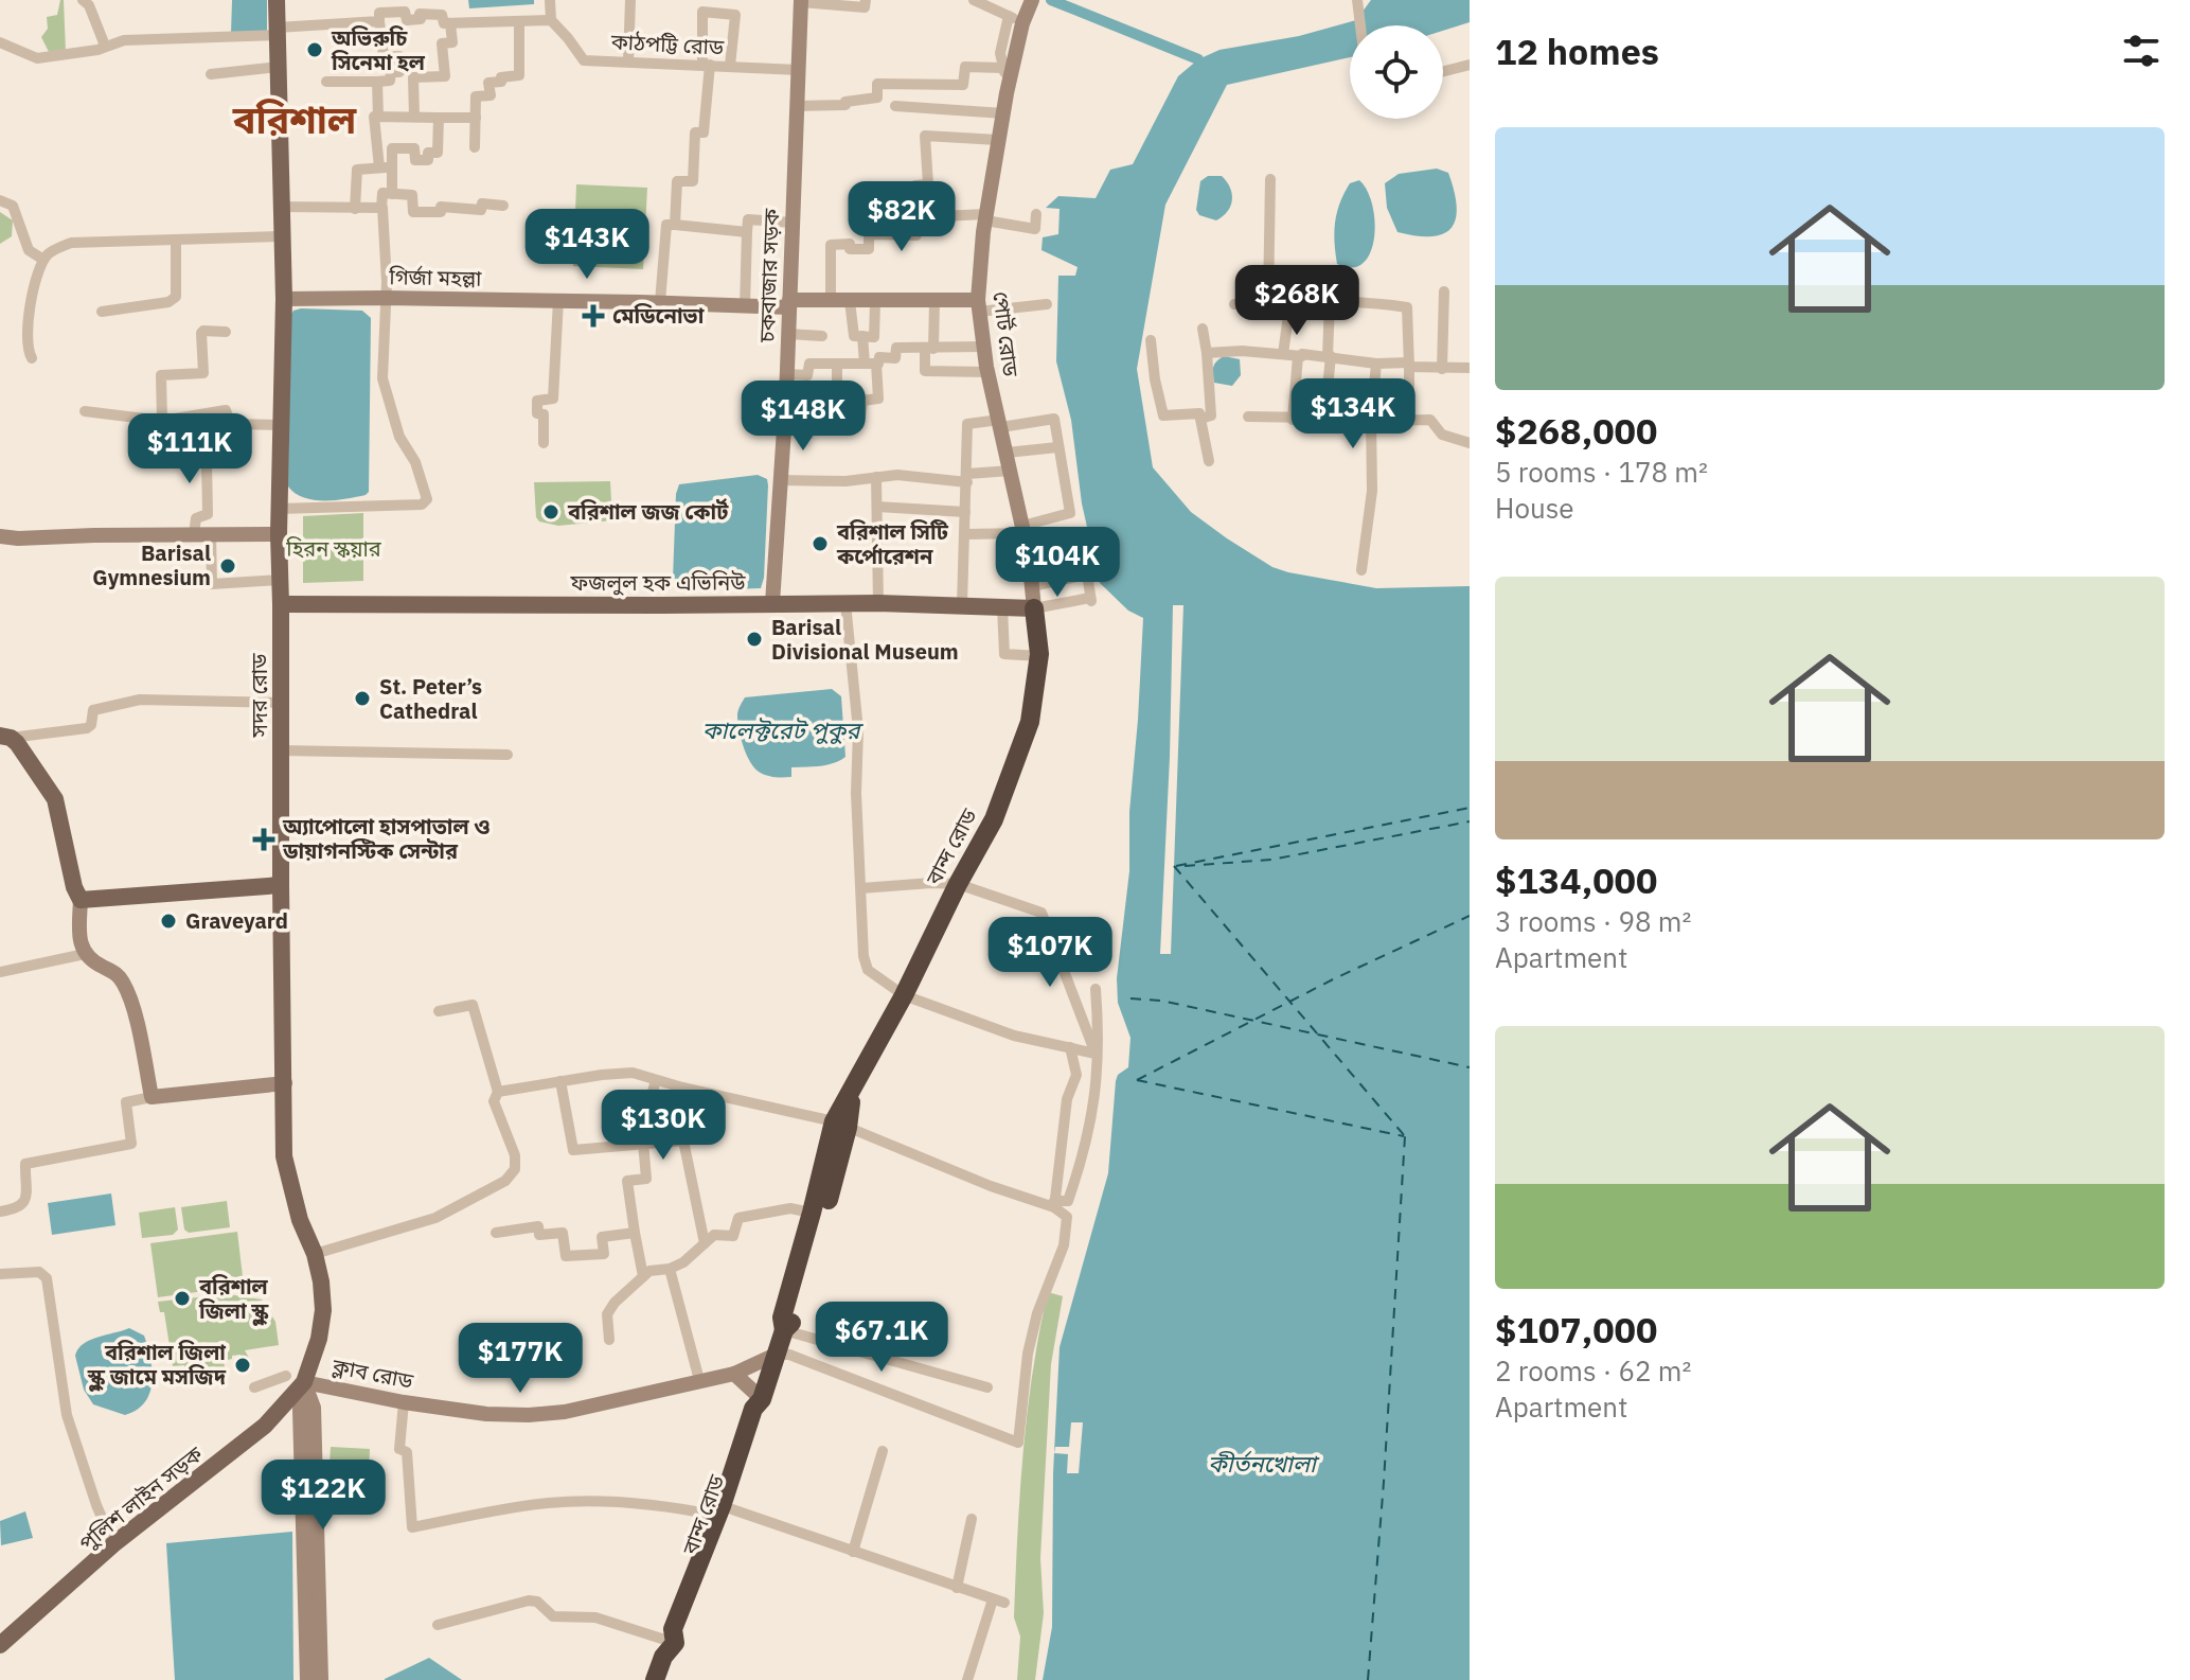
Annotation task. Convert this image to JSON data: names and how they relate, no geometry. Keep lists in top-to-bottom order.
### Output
{
  "streets": {
    "highway": ["বান্দ রোড"],
    "main road": [
      "চকবাজার সড়ক",
      "গির্জা মহল্লা",
      "পোর্ট রোড",
      "ফজলুল হক এভিনিউ",
      "সদর রোড",
      "ক্লাব রোড",
      "পুলিশ লাইন সড়ক"
    ],
    "street": ["কাঠপট্টি রোড"]
  },
  "crossings": [
    ["কাঠপট্টি রোড", "চকবাজার সড়ক"],
    ["চকবাজার সড়ক", "গির্জা মহল্লা"],
    ["চকবাজার সড়ক", "ফজলুল হক এভিনিউ"],
    ["গির্জা মহল্লা", "পোর্ট রোড"],
    ["গির্জা মহল্লা", "সদর রোড"],
    ["পোর্ট রোড", "ফজলুল হক এভিনিউ"],
    ["পোর্ট রোড", "বান্দ রোড"],
    ["ফজলুল হক এভিনিউ", "সদর রোড"],
    ["ফজলুল হক এভিনিউ", "বান্দ রোড"],
    ["সদর রোড", "ক্লাব রোড"],
    ["সদর রোড", "পুলিশ লাইন সড়ক"],
    ["বান্দ রোড", "ক্লাব রোড"],
    ["ক্লাব রোড", "পুলিশ লাইন সড়ক"]
  ],
  "districts": ["বরিশাল"],
  "water": ["কালেক্টরেট পুকুর", "কীর্তনখোলা"],
  "parks": ["হিরন স্কয়ার"],
  "places": {
    "other": [
      "অভিরুচি সিনেমা হল",
      "বরিশাল জজ কোর্ট",
      "বরিশাল সিটি কর্পোরেশন",
      "Barisal Gymnesium",
      "Barisal Divisional Museum",
      "St. Peter’s Cathedral",
      "Graveyard",
      "বরিশাল জিলা স্কুল",
      "বরিশাল জিলা স্কুল জামে মসজিদ"
    ],
    "health": ["মেডিনোভা", "অ্যাপোলো হাসপাতাল ও ডায়াগনস্টিক সেন্টার"]
  },
  "page": {
    "heading": "12 homes",
    "list": [
      {
        "name": "$268,000",
        "note": "5 rooms · 178 m² · House"
      },
      {
        "name": "$134,000",
        "note": "3 rooms · 98 m² · Apartment"
      },
      {
        "name": "$107,000",
        "note": "2 rooms · 62 m² · Apartment"
      }
    ],
    "price": [
      "$82K",
      "$143K",
      "$268K",
      "$134K",
      "$148K",
      "$111K",
      "$104K",
      "$107K",
      "$130K",
      "$67.1K",
      "$177K",
      "$122K"
    ]
  }
}
